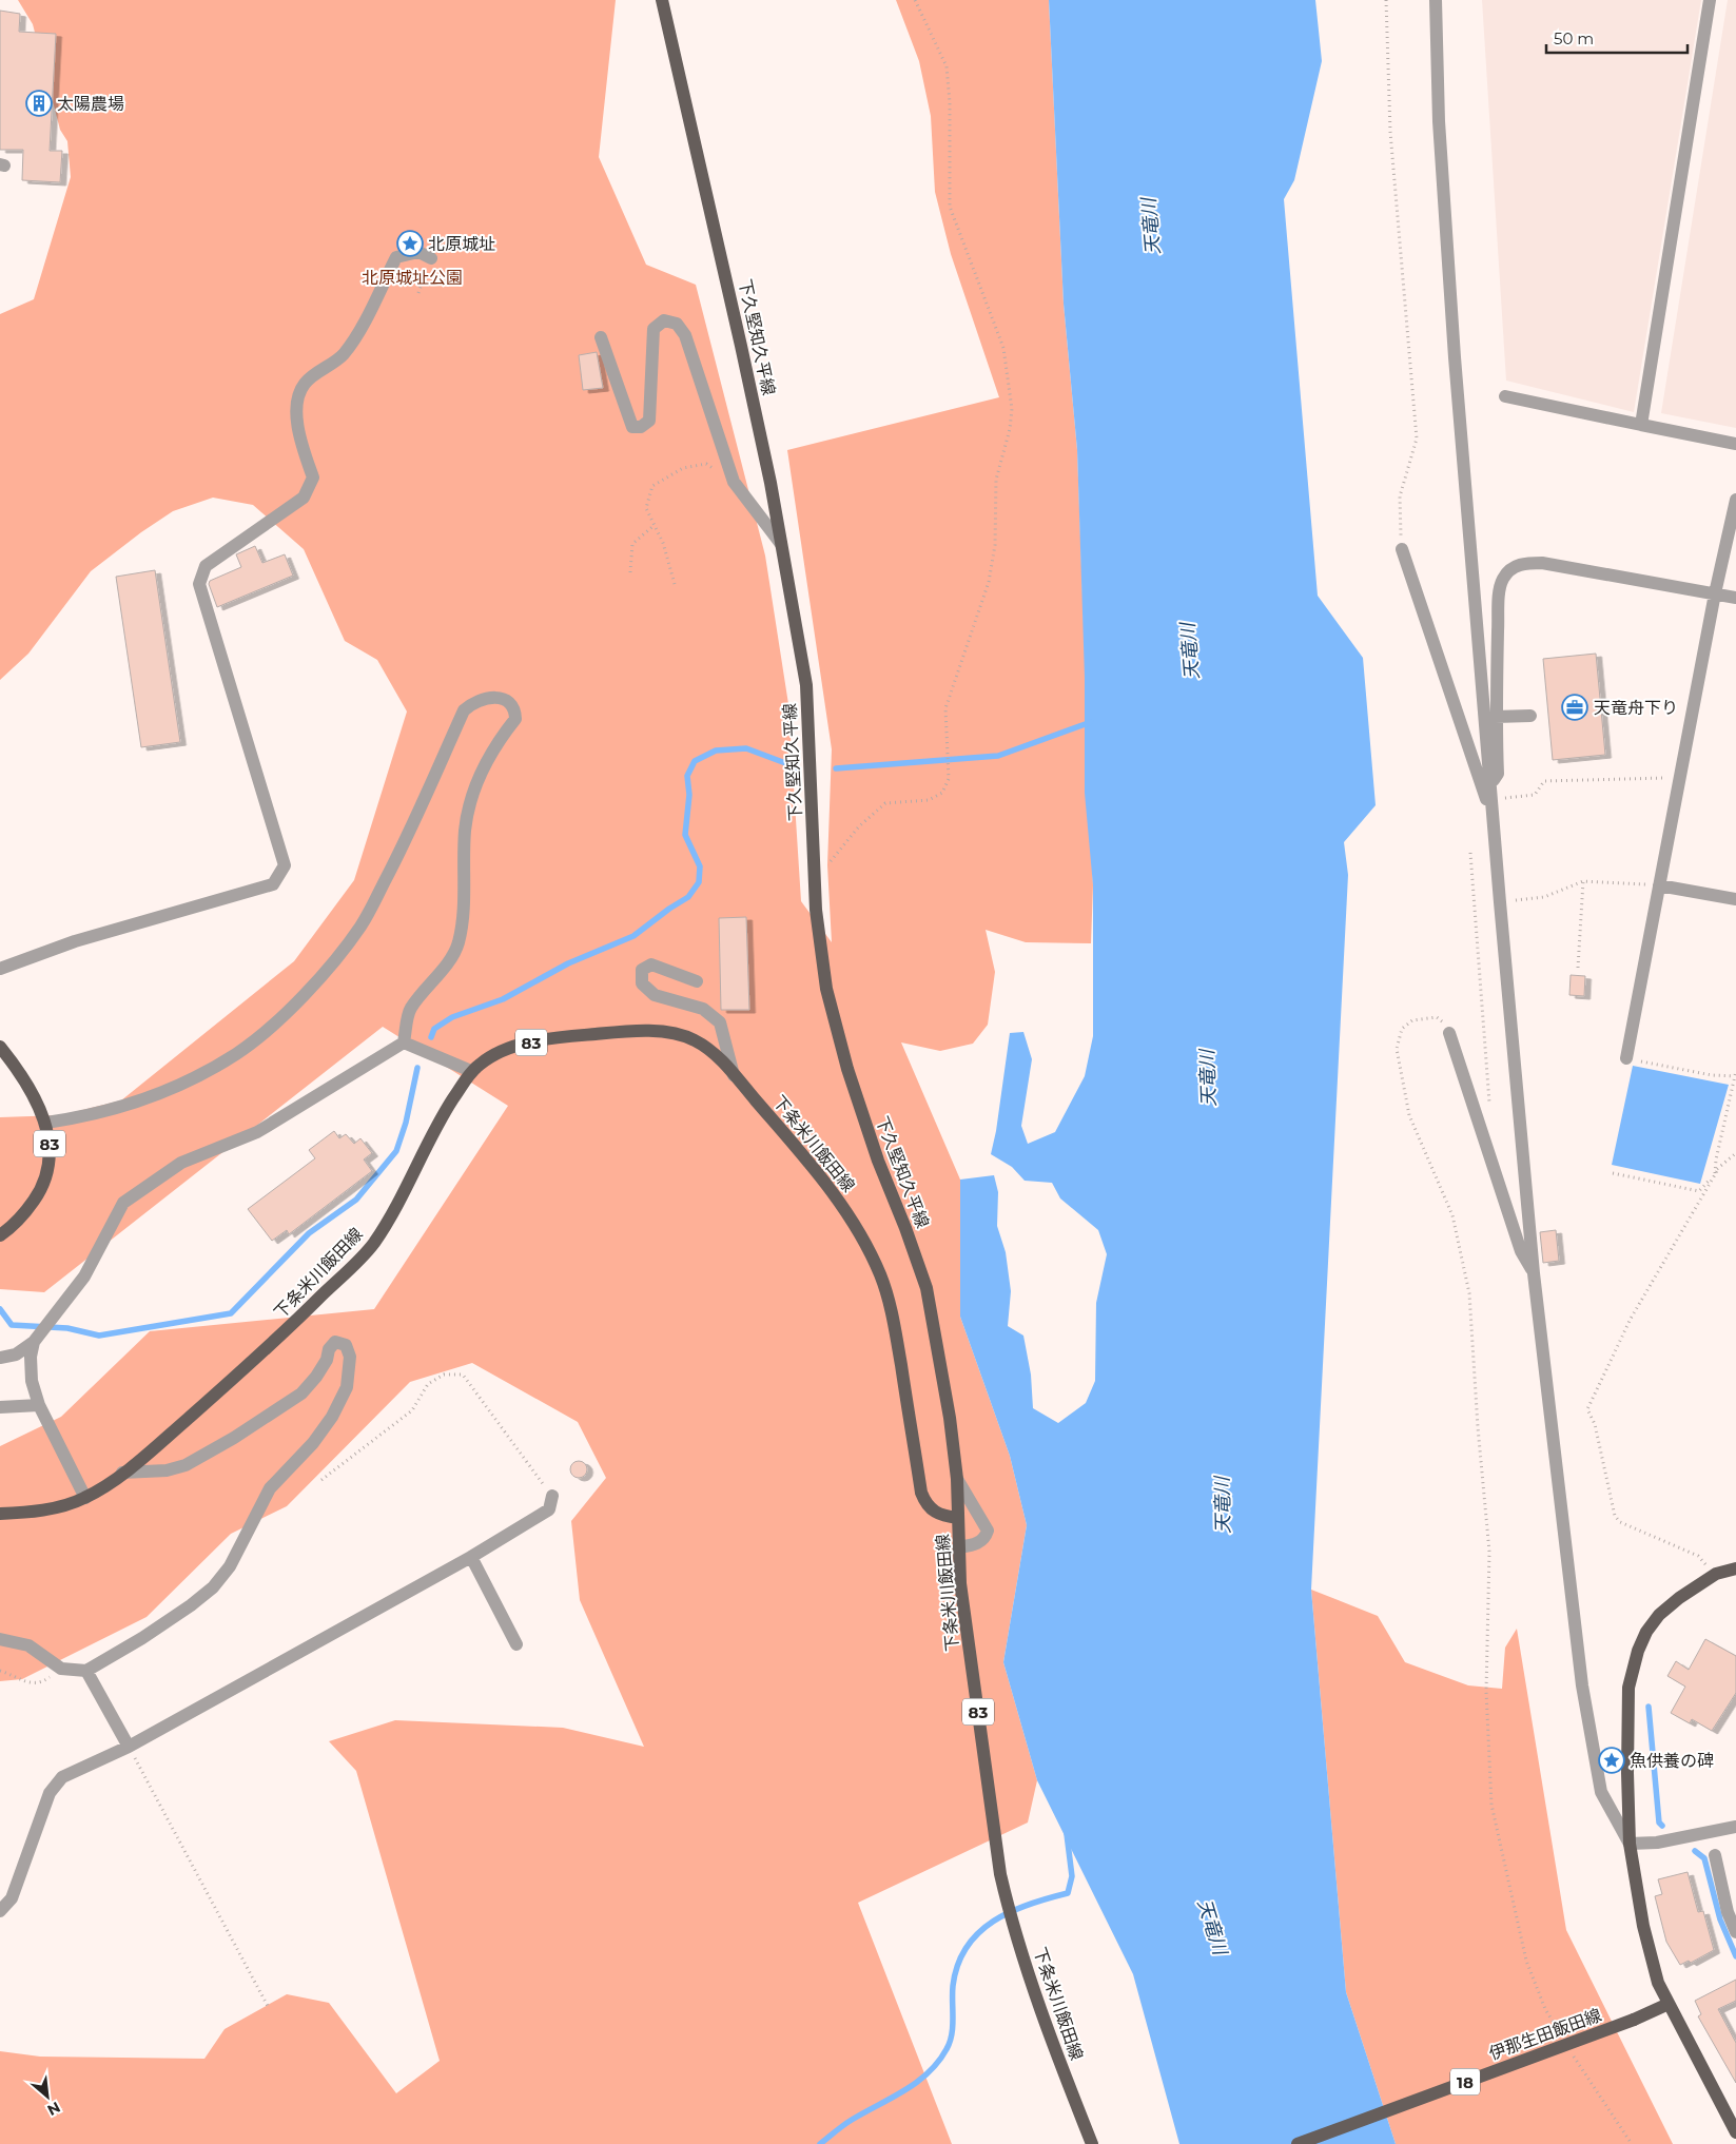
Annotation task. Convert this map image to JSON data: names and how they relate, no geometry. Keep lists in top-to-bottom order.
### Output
{
  "streets": {
    "main road": [
      "下久堅知久平線",
      "83",
      "下条米川飯田線",
      "伊那生田飯田線",
      "18"
    ]
  },
  "crossings": [
    ["下久堅知久平線", "下条米川飯田線"]
  ],
  "water": ["天竜川"],
  "parks": ["北原城址公園"],
  "places": {
    "building": ["太陽農場"],
    "place": ["北原城址", "魚供養の碑"],
    "office": ["天竜舟下り"]
  },
  "scale_bar": "50 m",
  "north": "bottom right"
}
